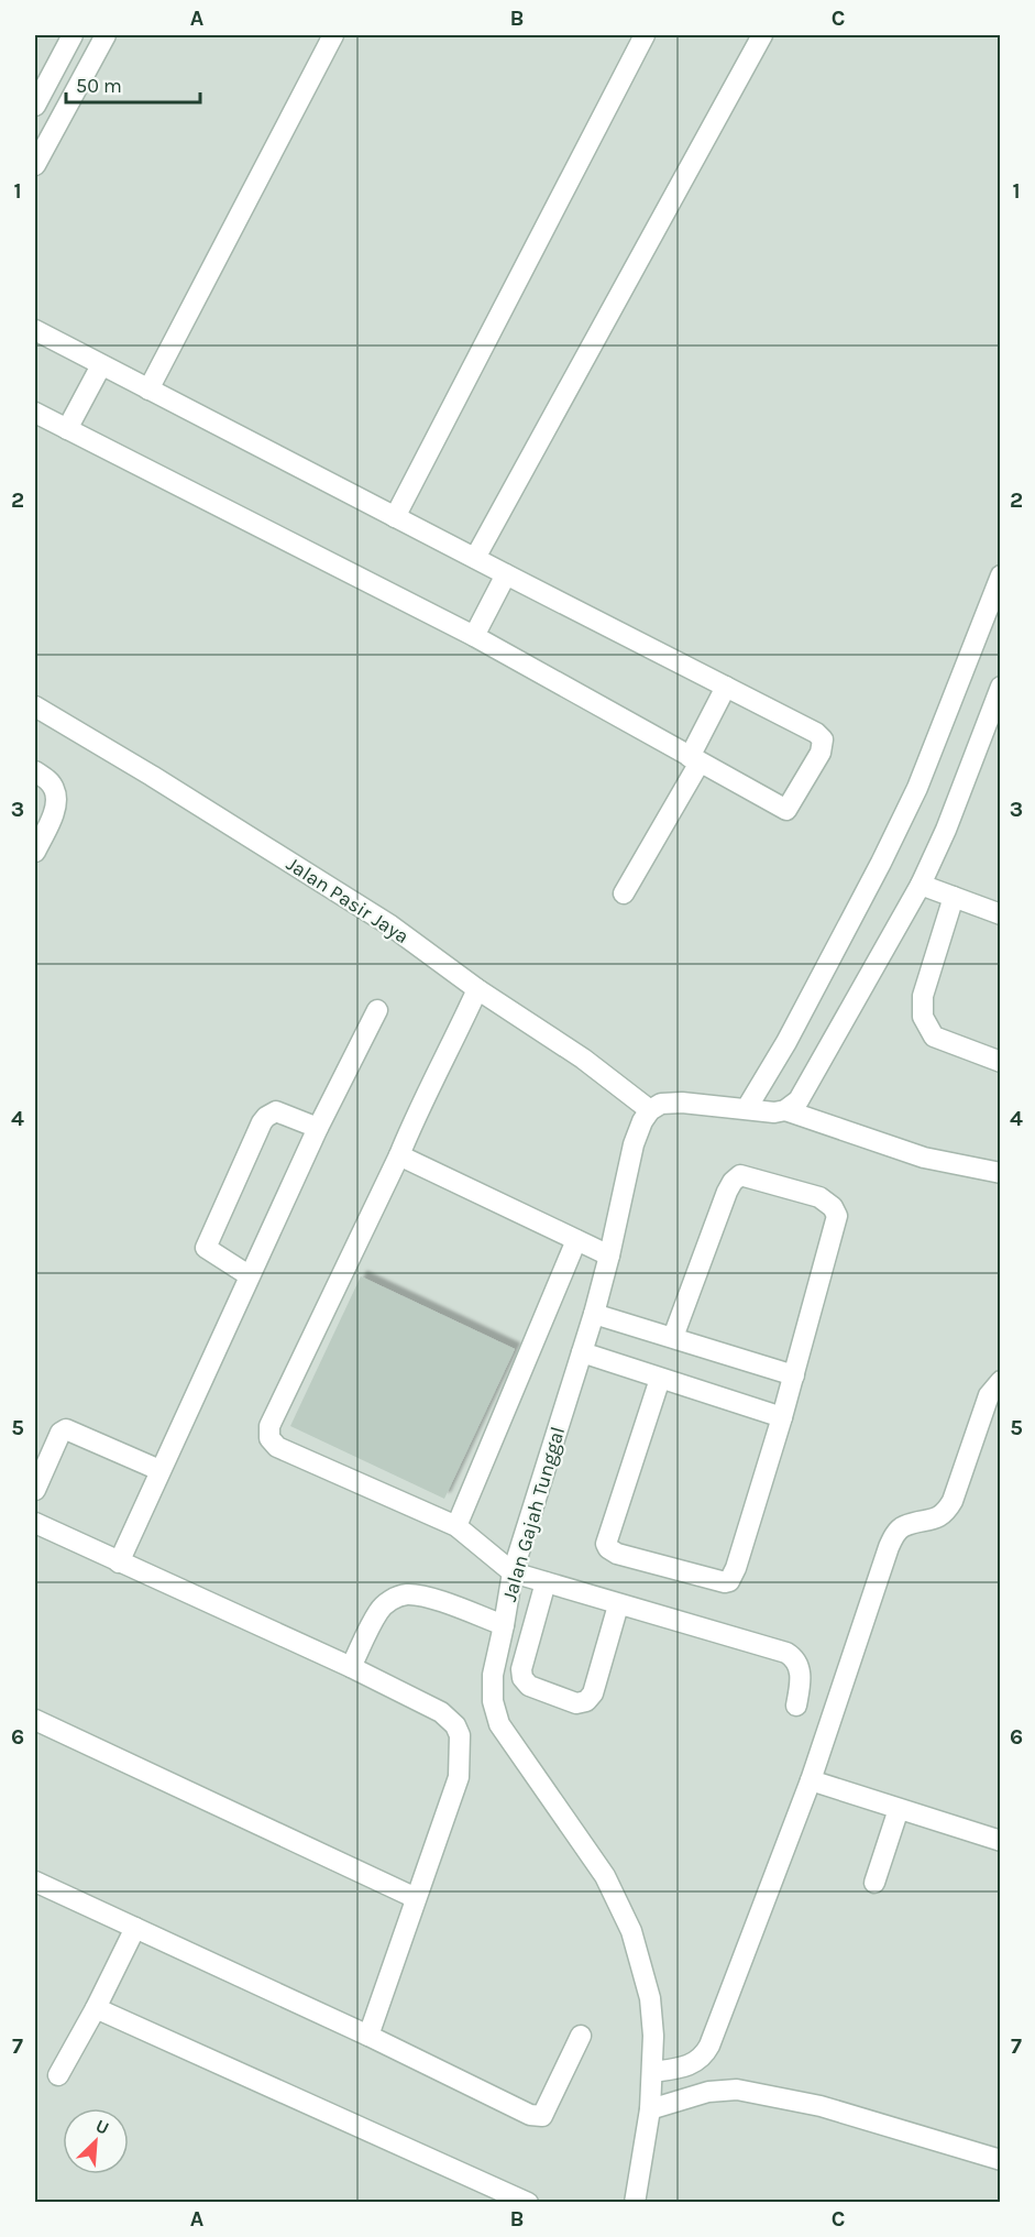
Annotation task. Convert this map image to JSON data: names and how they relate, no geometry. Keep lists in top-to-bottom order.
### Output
{
  "streets": {
    "street": ["Jalan Pasir Jaya", "Jalan Gajah Tunggal"]
  },
  "crossings": [
    ["Jalan Pasir Jaya", "Jalan Gajah Tunggal"]
  ],
  "scale_bar": "50 m",
  "north": "top right",
  "grid": {
    "columns": ["A", "B", "C"],
    "rows": [
      "1",
      "2",
      "3",
      "4",
      "5",
      "6",
      "7"
    ]
  }
}
